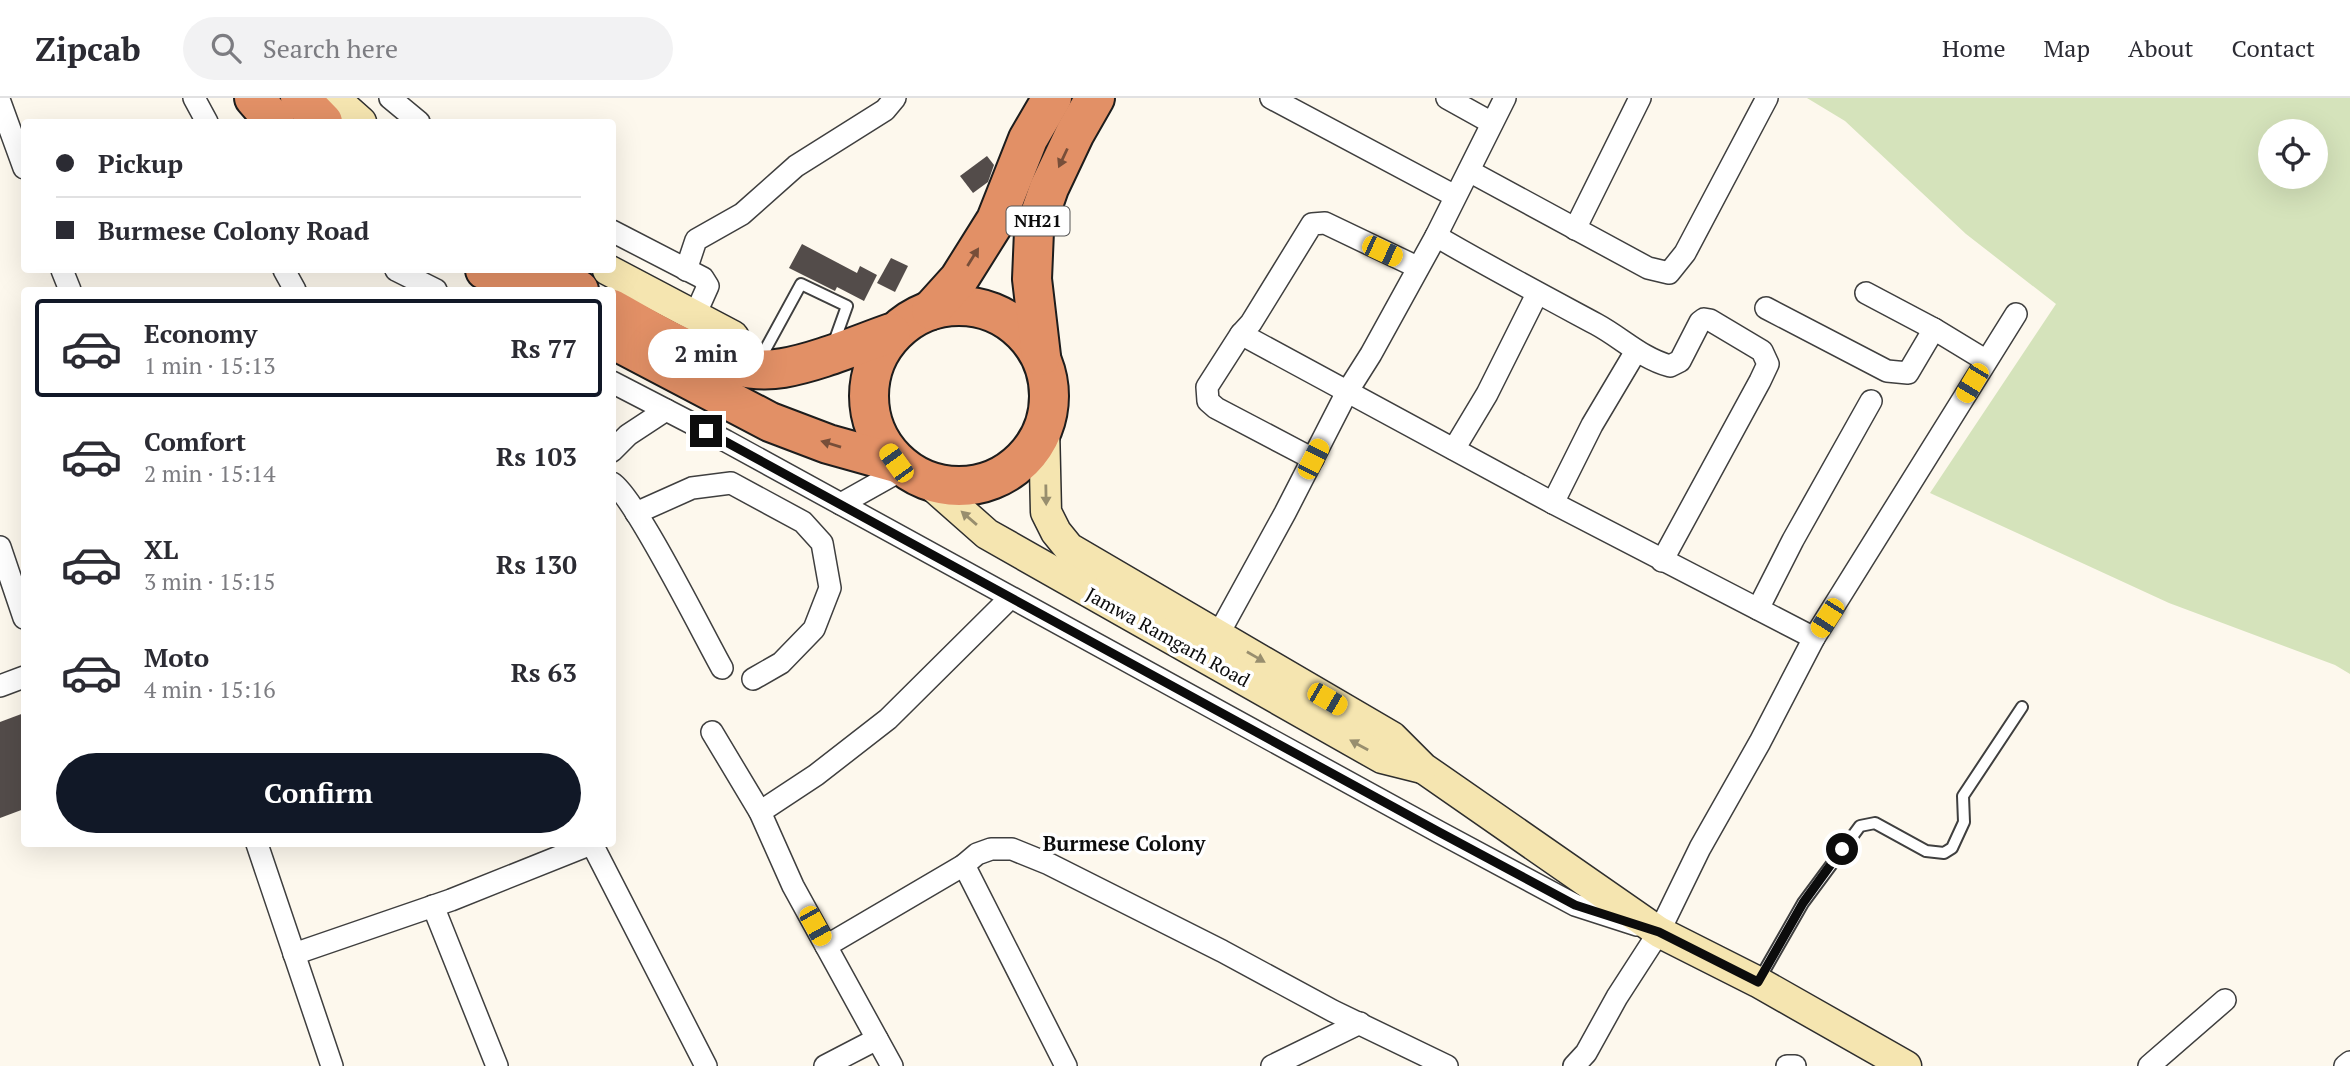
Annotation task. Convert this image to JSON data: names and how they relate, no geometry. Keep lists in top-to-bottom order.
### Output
{
  "streets": {
    "highway": ["NH21", "Jamwa Ramgarh Road"]
  },
  "crossings": [
    ["NH21", "Jamwa Ramgarh Road"]
  ],
  "districts": ["Burmese Colony"],
  "page": {
    "header": "Zipcab",
    "search": "Search here",
    "nav": [
      "Home",
      "Map",
      "About",
      "Contact"
    ],
    "banner": ["Pickup", "Burmese Colony Road"],
    "list": [
      {
        "name": "Economy",
        "note": "1 min · 15:13",
        "value": "Rs 77"
      },
      {
        "name": "Comfort",
        "note": "2 min · 15:14",
        "value": "Rs 103"
      },
      {
        "name": "XL",
        "note": "3 min · 15:15",
        "value": "Rs 130"
      },
      {
        "name": "Moto",
        "note": "4 min · 15:16",
        "value": "Rs 63"
      }
    ],
    "bubble": "2 min",
    "buttons": "Confirm"
  }
}
